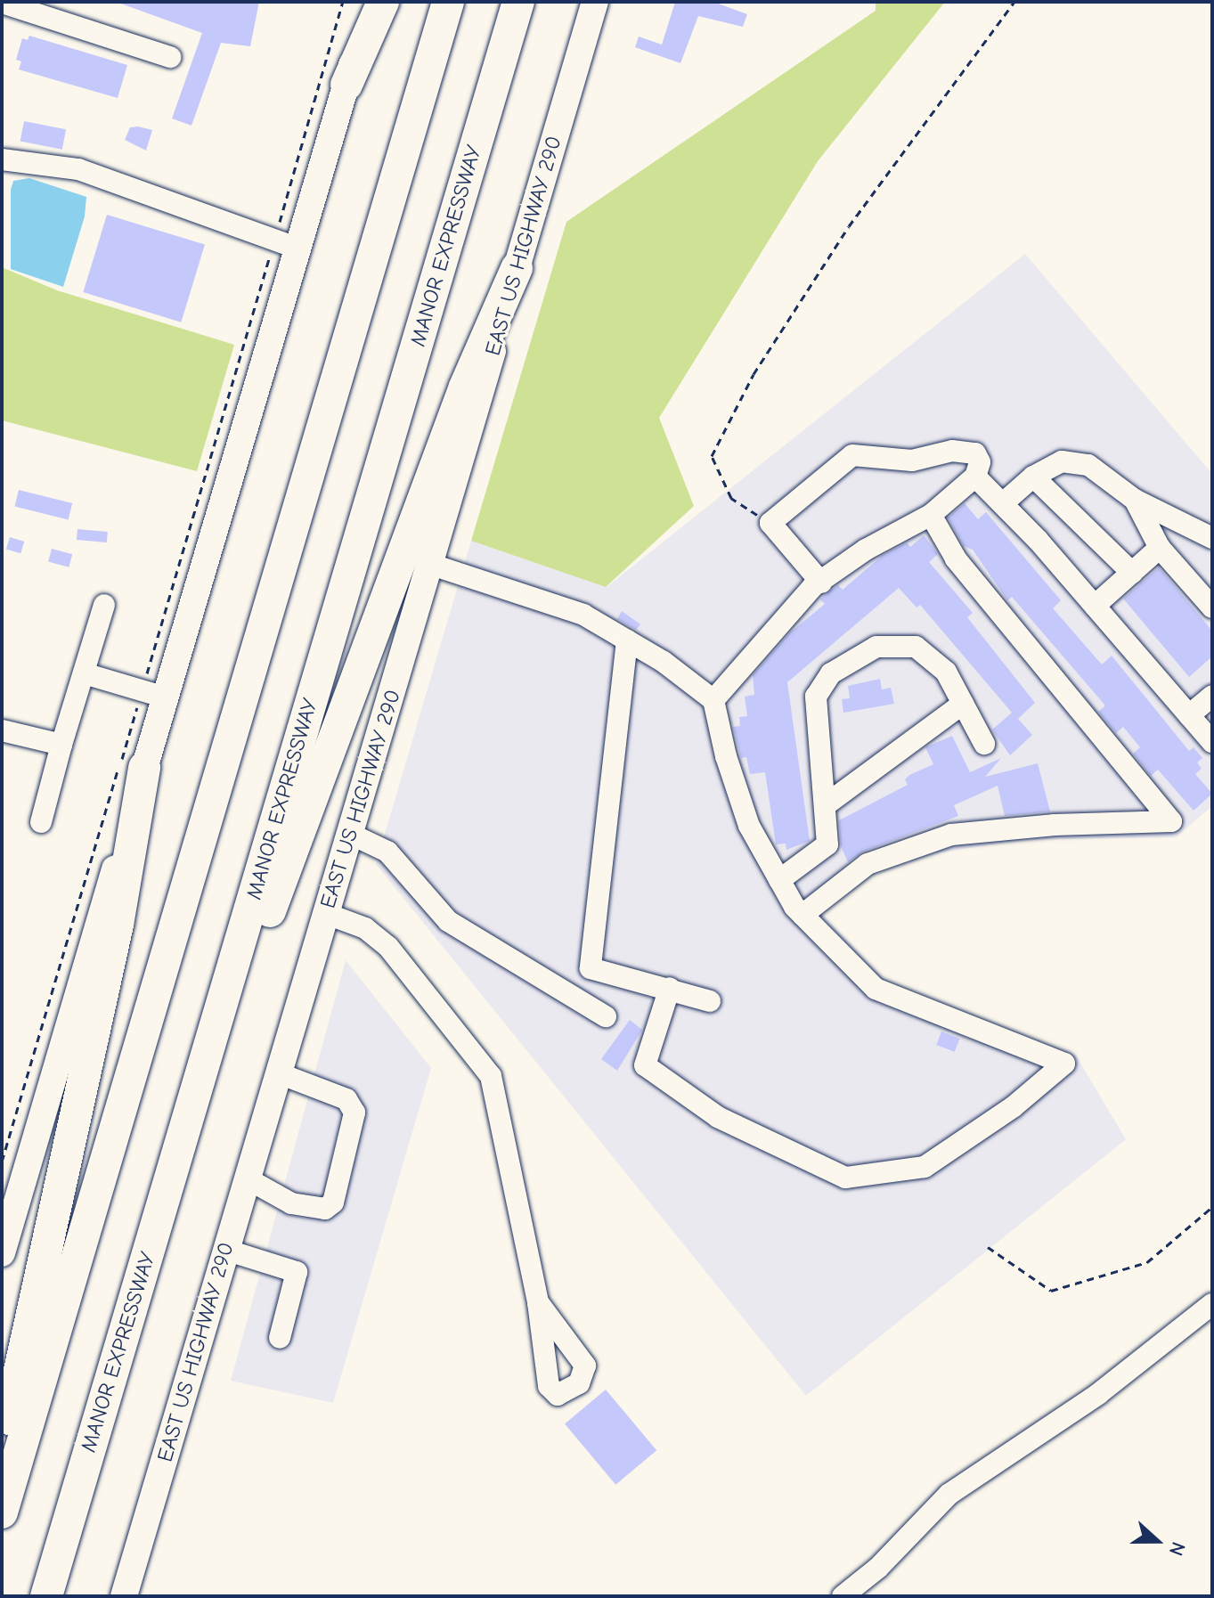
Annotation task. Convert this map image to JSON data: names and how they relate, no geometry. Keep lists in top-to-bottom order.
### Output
{
  "streets": {
    "highway": ["MANOR EXPRESSWAY"],
    "main road": ["EAST US HIGHWAY 290"]
  },
  "north": "right"
}
